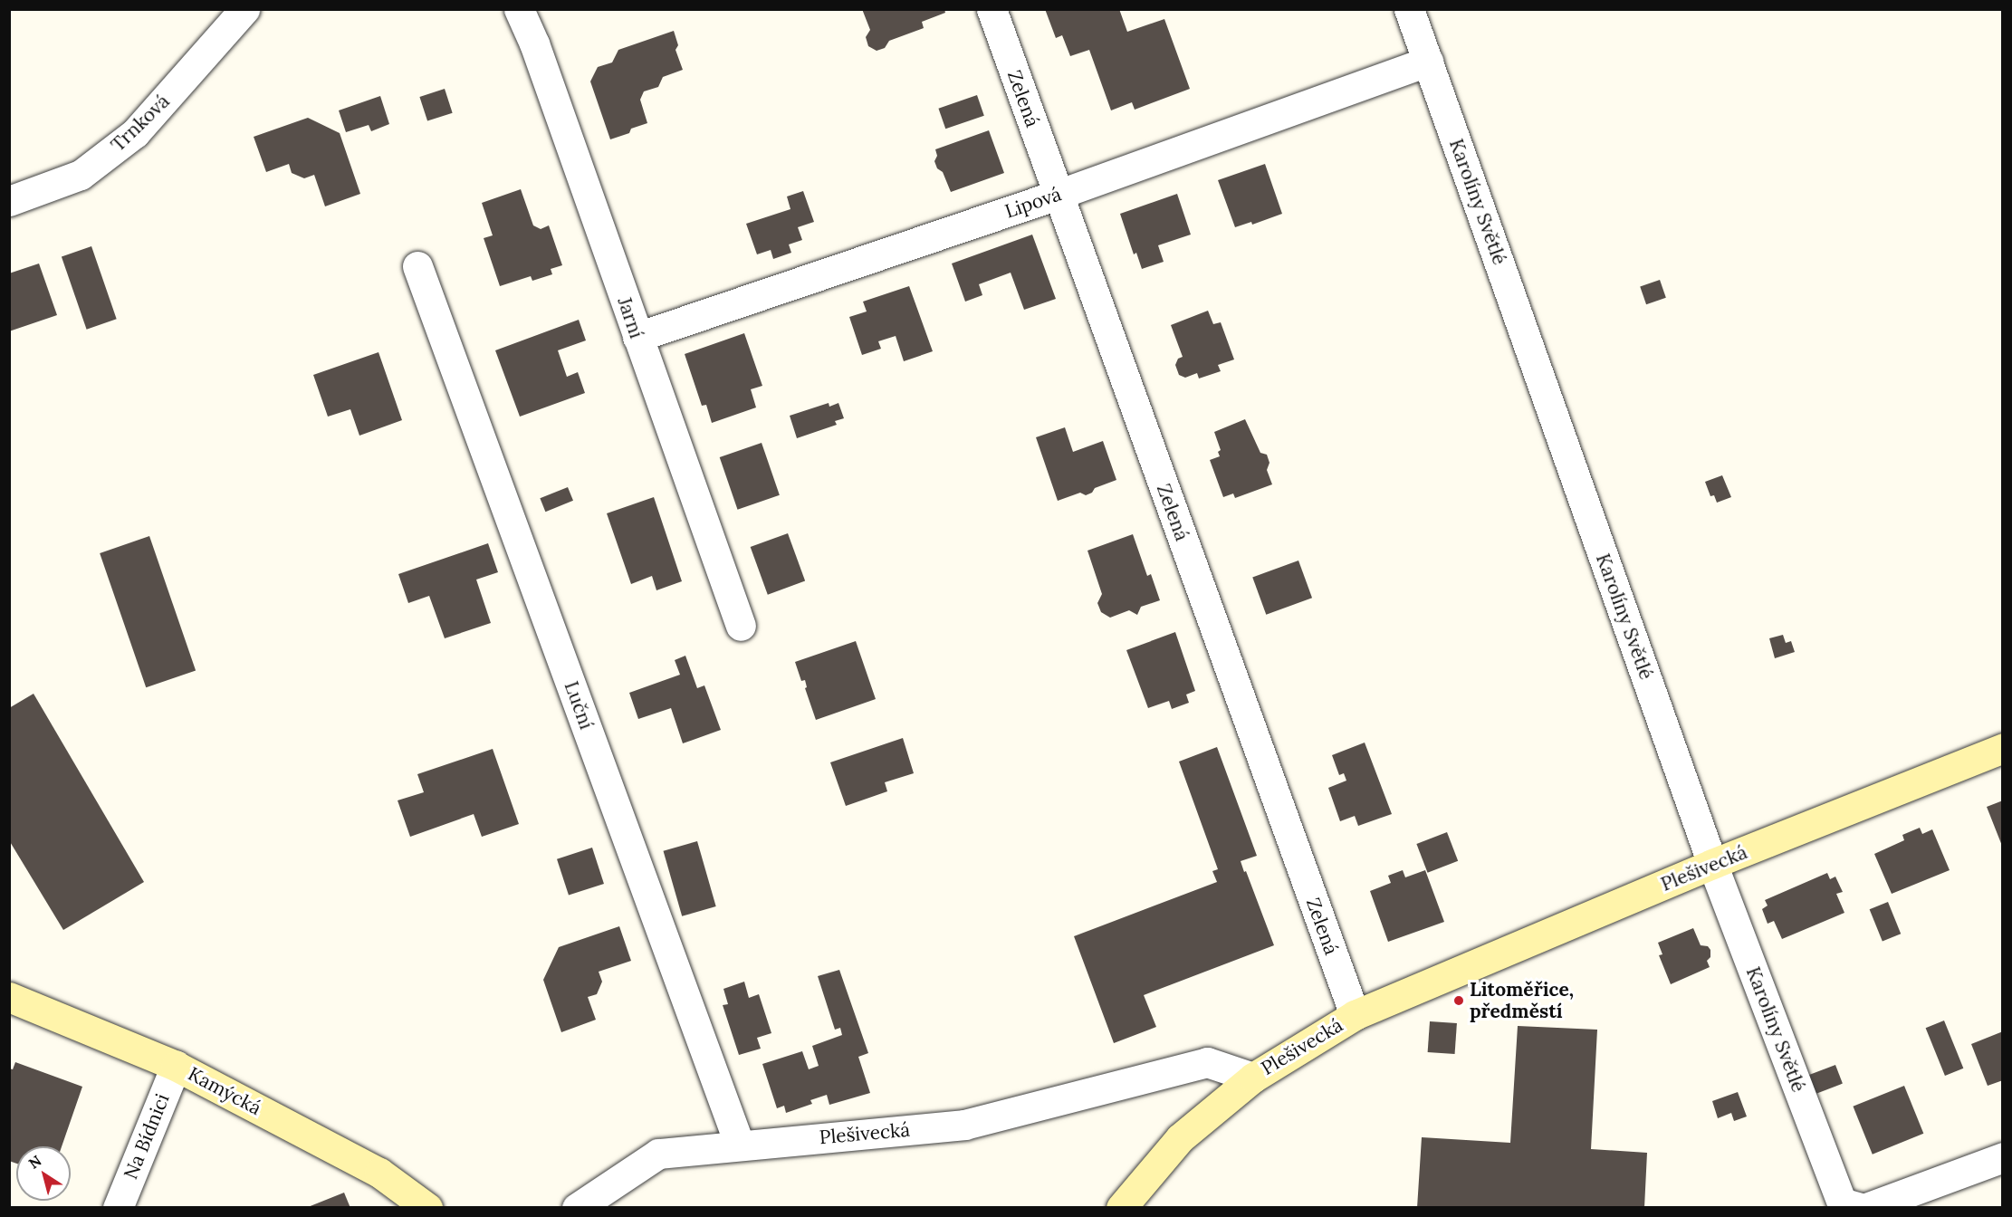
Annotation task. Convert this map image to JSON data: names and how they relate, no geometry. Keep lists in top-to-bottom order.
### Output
{
  "streets": {
    "street": [
      "Zelená",
      "Trnková",
      "Karolíny Světlé",
      "Lipová",
      "Jarní",
      "Luční",
      "Plešivecká",
      "Kamýcká",
      "Na Bídnici"
    ]
  },
  "crossings": [
    ["Zelená", "Lipová"],
    ["Zelená", "Plešivecká"],
    ["Karolíny Světlé", "Lipová"],
    ["Karolíny Světlé", "Plešivecká"],
    ["Lipová", "Jarní"],
    ["Luční", "Plešivecká"],
    ["Kamýcká", "Na Bídnici"]
  ],
  "places": ["Litoměřice, předměstí"],
  "north": "top left"
}
